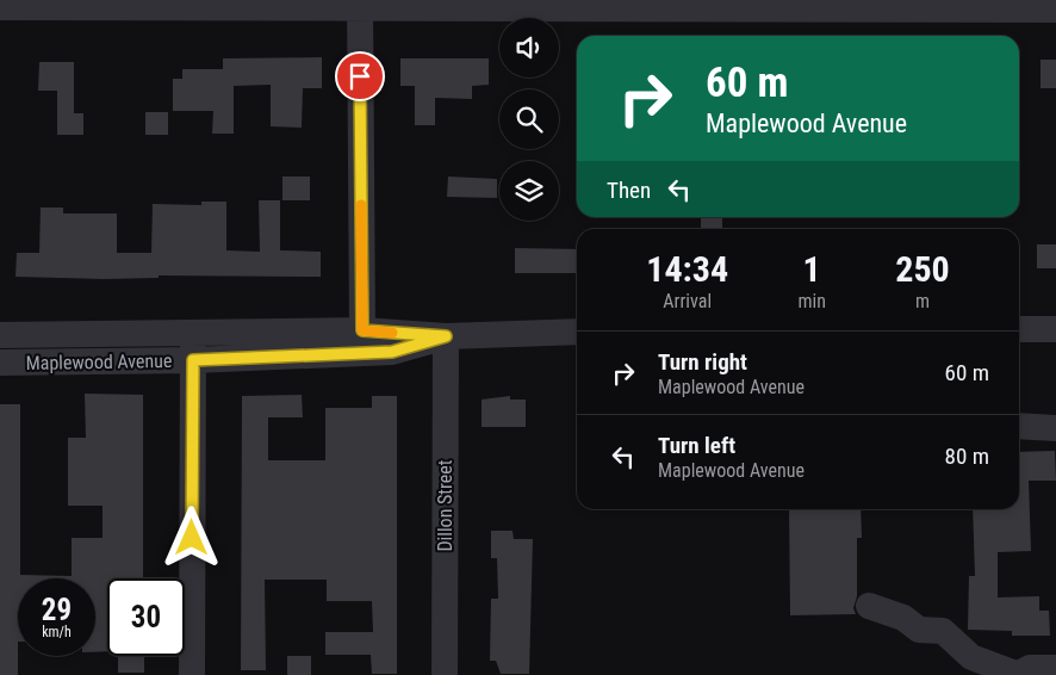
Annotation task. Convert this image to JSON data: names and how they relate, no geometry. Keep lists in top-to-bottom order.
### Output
{
  "streets": {
    "street": ["Maplewood Avenue", "Dillon Street"]
  },
  "crossings": [
    ["Maplewood Avenue", "Dillon Street"]
  ],
  "page": {
    "turn": ["60 m", "Maplewood Avenue"],
    "then": "Then",
    "eta": [
      "14:34",
      "Arrival",
      "1",
      "min",
      "250",
      "m"
    ],
    "list": [
      {
        "name": "Turn right",
        "note": "Maplewood Avenue",
        "value": "60 m"
      },
      {
        "name": "Turn left",
        "note": "Maplewood Avenue",
        "value": "80 m"
      }
    ],
    "speed": "29 km/h",
    "limit": "30"
  }
}
